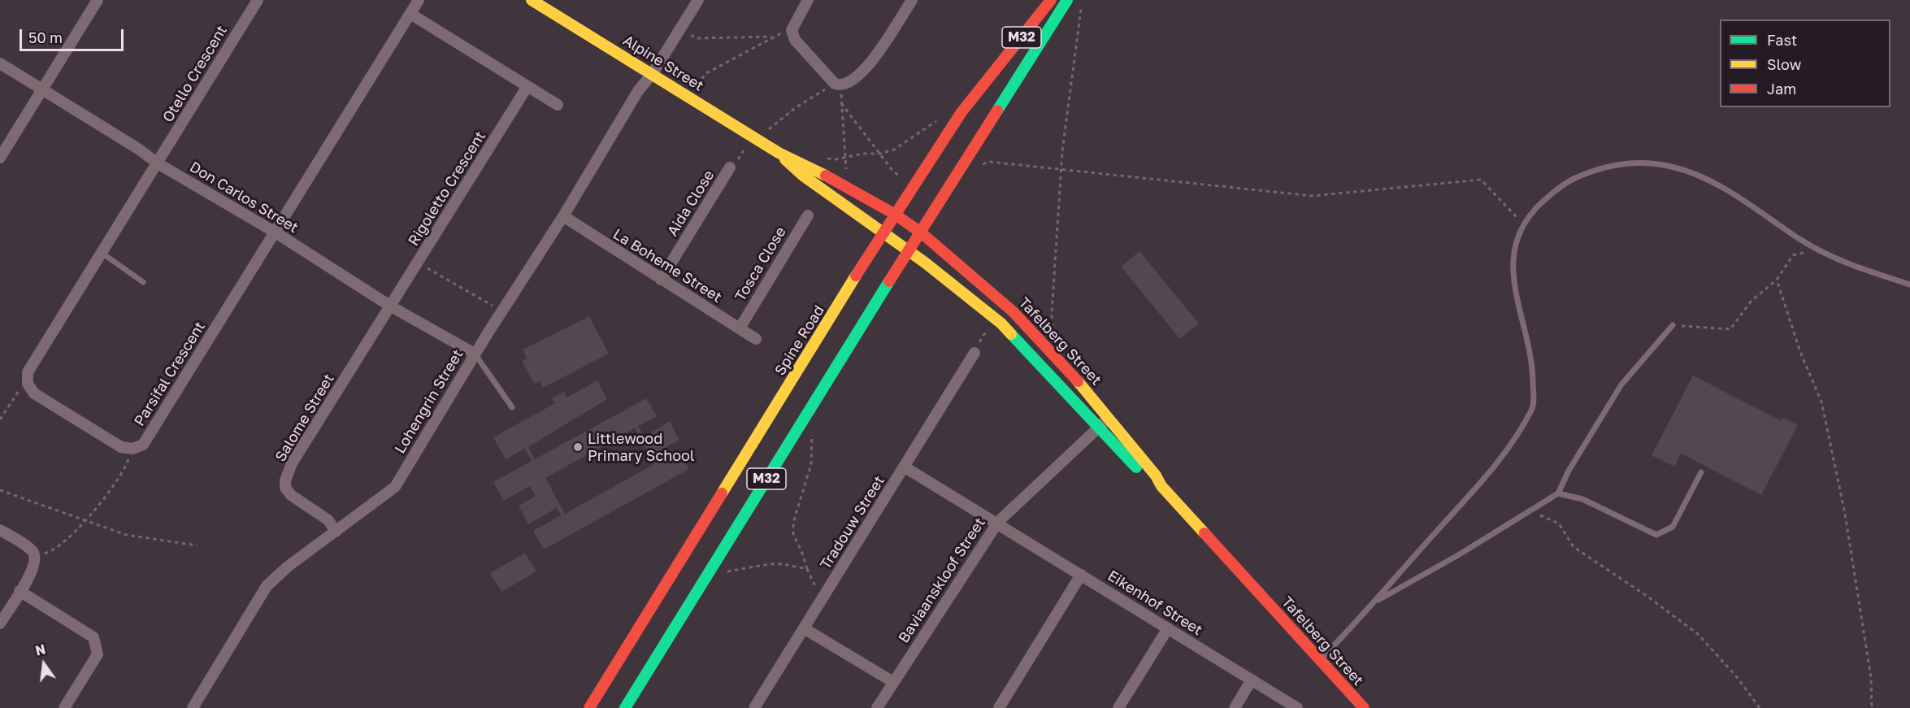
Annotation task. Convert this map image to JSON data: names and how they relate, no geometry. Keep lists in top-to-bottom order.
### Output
{
  "streets": {
    "main road": [
      "M32",
      "Alpine Street",
      "Spine Road",
      "Tafelberg Street"
    ],
    "street": [
      "Otello Crescent",
      "Rigoletto Crescent",
      "Don Carlos Street",
      "Aida Close",
      "Tosca Close",
      "La Boheme Street",
      "Parsifal Crescent",
      "Lohengrin Street",
      "Salome Street",
      "Tradouw Street",
      "Baviaanskloof Street",
      "Eikenhof Street"
    ]
  },
  "crossings": [
    ["M32", "Tafelberg Street"],
    ["Alpine Street", "Spine Road"],
    ["Alpine Street", "Tafelberg Street"],
    ["Alpine Street", "Lohengrin Street"],
    ["Otello Crescent", "Don Carlos Street"],
    ["Rigoletto Crescent", "Don Carlos Street"],
    ["Rigoletto Crescent", "Salome Street"],
    ["Don Carlos Street", "Parsifal Crescent"],
    ["Don Carlos Street", "Lohengrin Street"],
    ["Don Carlos Street", "Salome Street"],
    ["Aida Close", "La Boheme Street"],
    ["Tosca Close", "La Boheme Street"],
    ["La Boheme Street", "Lohengrin Street"],
    ["Spine Road", "Tafelberg Street"],
    ["Tafelberg Street", "Baviaanskloof Street"],
    ["Lohengrin Street", "Salome Street"],
    ["Tradouw Street", "Eikenhof Street"],
    ["Baviaanskloof Street", "Eikenhof Street"]
  ],
  "places": ["Littlewood Primary School"],
  "legend": ["Fast", "Slow", "Jam"],
  "scale_bar": "50 m",
  "north": "top"
}
